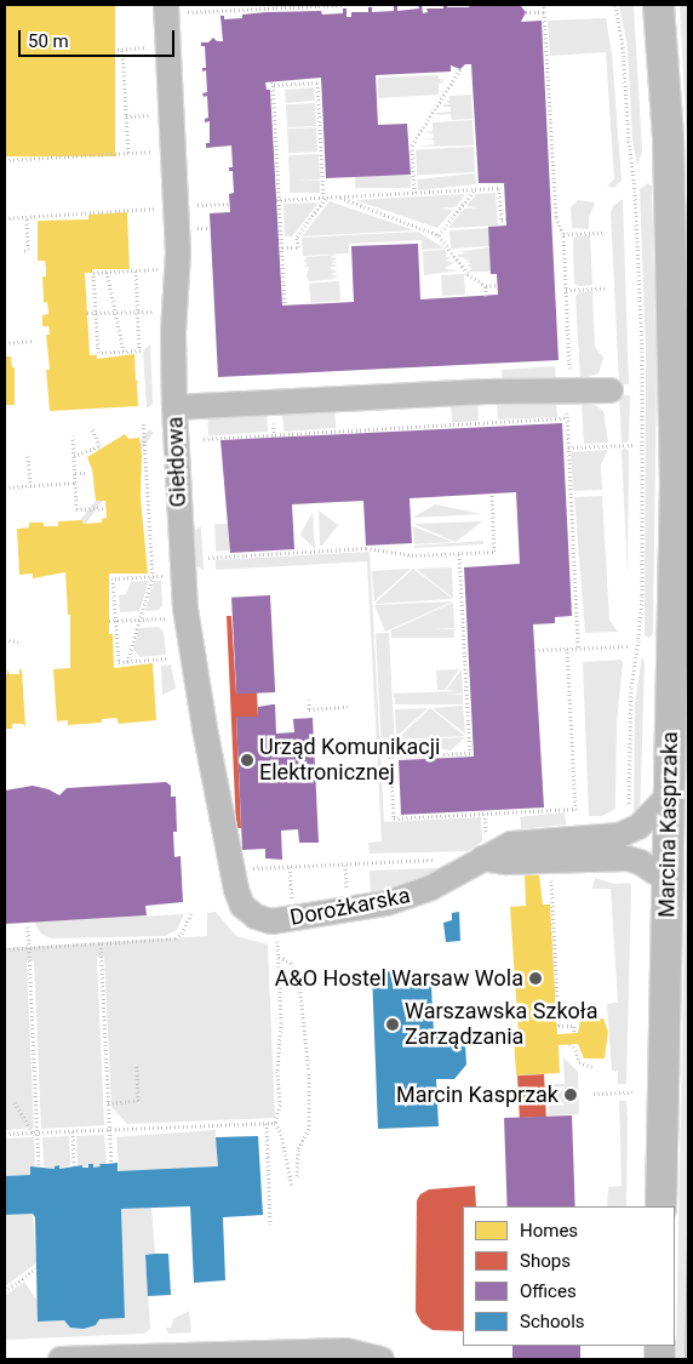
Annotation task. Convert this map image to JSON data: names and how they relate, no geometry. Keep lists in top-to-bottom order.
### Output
{
  "streets": {
    "main road": ["Marcina Kasprzaka"],
    "street": ["Giełdowa", "Dorożkarska"]
  },
  "crossings": [
    ["Giełdowa", "Dorożkarska"],
    ["Marcina Kasprzaka", "Dorożkarska"]
  ],
  "places": [
    "Urząd Komunikacji Elektronicznej",
    "A&O Hostel Warsaw Wola",
    "Warszawska Szkoła Zarządzania",
    "Marcin Kasprzak"
  ],
  "legend": [
    "Homes",
    "Shops",
    "Offices",
    "Schools"
  ],
  "scale_bar": "50 m"
}
